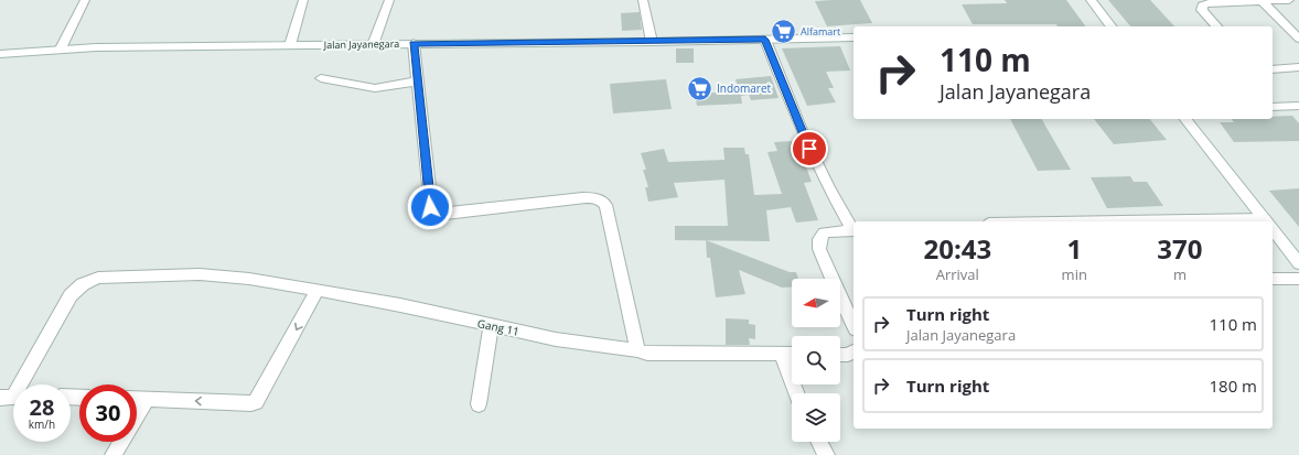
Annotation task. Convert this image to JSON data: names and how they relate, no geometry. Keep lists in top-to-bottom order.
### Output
{
  "streets": {
    "street": ["Jalan Jayanegara", "Gang 11"]
  },
  "places": {
    "supermarket": ["Alfamart", "Indomaret"]
  },
  "north": "left",
  "page": {
    "turn": ["110 m", "Jalan Jayanegara"],
    "eta": [
      "20:43",
      "Arrival",
      "1",
      "min",
      "370",
      "m"
    ],
    "list": [
      {
        "name": "Turn right",
        "note": "Jalan Jayanegara",
        "value": "110 m"
      },
      {
        "name": "Turn right",
        "value": "180 m"
      }
    ],
    "speed": "28 km/h",
    "limit": "30"
  }
}
